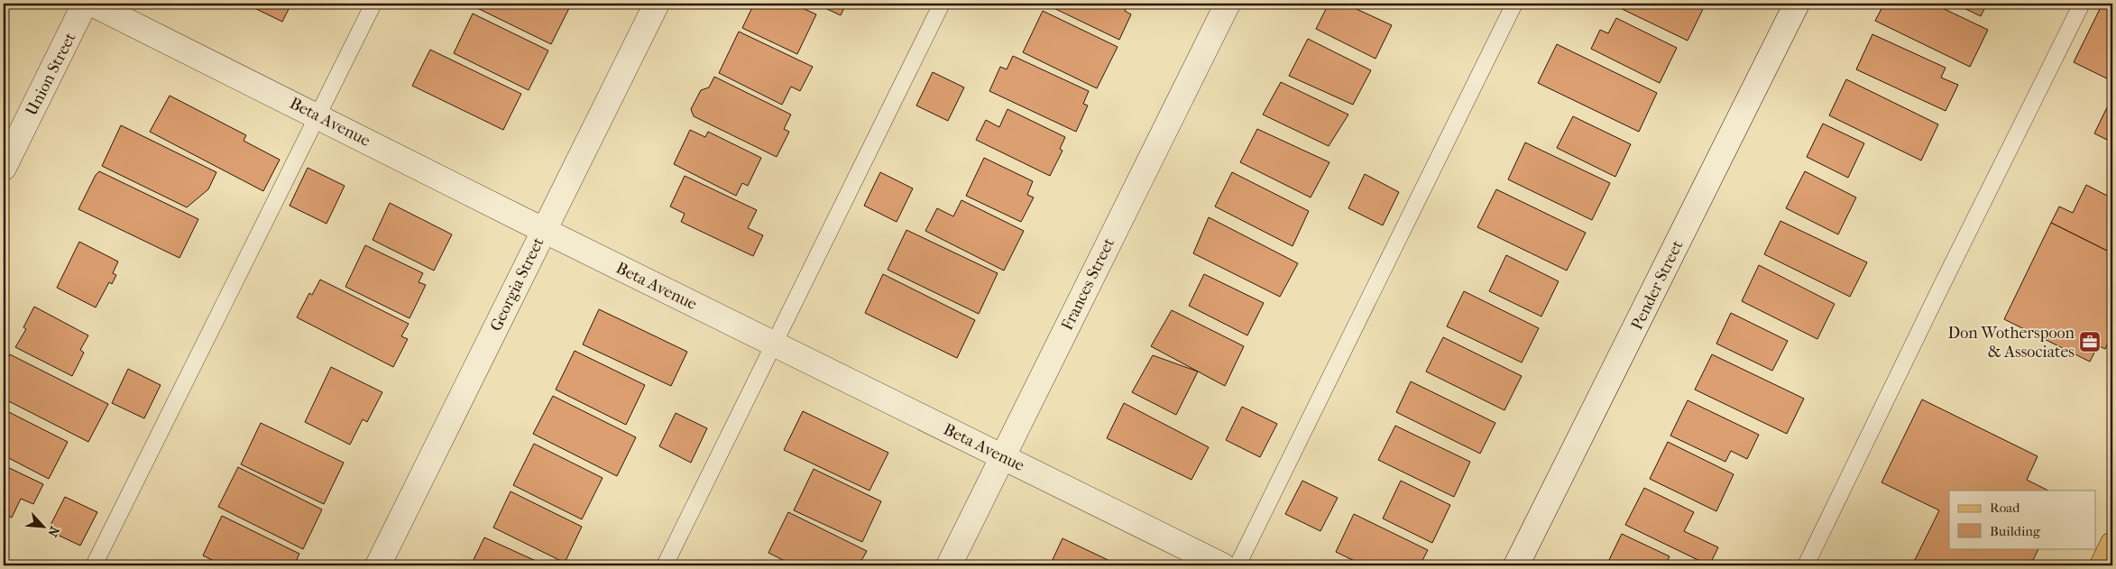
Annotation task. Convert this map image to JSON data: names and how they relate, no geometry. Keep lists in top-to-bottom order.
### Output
{
  "streets": {
    "street": [
      "Union Street",
      "Beta Avenue",
      "Georgia Street",
      "Frances Street",
      "Pender Street"
    ]
  },
  "crossings": [
    ["Beta Avenue", "Georgia Street"],
    ["Beta Avenue", "Frances Street"]
  ],
  "places": {
    "office": ["Don Wotherspoon & Associates"]
  },
  "legend": ["Road", "Building"],
  "north": "bottom right"
}
